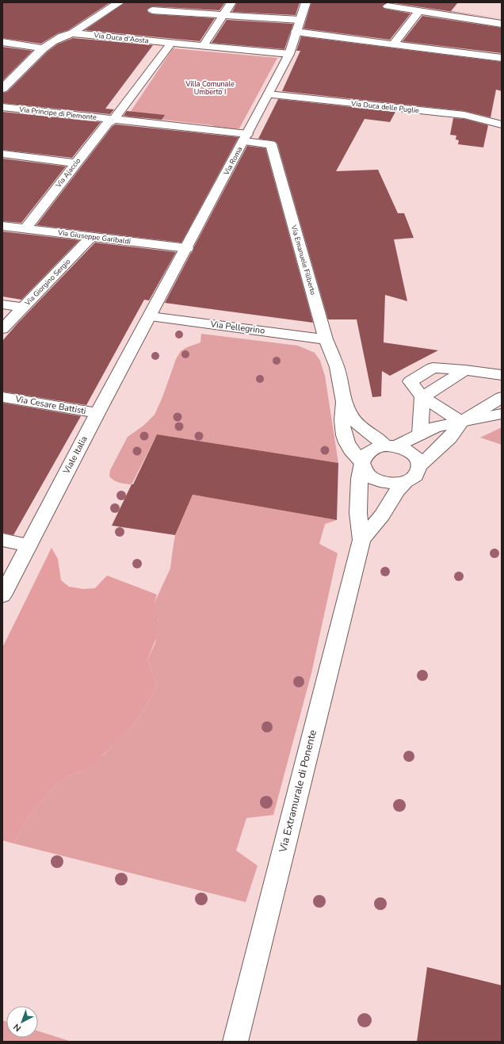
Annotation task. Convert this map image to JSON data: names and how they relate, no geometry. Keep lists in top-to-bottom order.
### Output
{
  "streets": {
    "street": [
      "Via Duca d'Aosta",
      "Via Duca delle Puglie",
      "Via Principe di Piemonte",
      "Via Roma",
      "Via Ajaccio",
      "Via Giuseppe Garibaldi",
      "Via Emanuele Filiberto",
      "Via Giorgino Sergio",
      "Via Pellegrino",
      "Via Cesare Battisti",
      "Viale Italia",
      "Via Extramurale di Ponente"
    ]
  },
  "crossings": [
    ["Via Duca delle Puglie", "Via Roma"],
    ["Via Principe di Piemonte", "Via Ajaccio"],
    ["Via Roma", "Via Giuseppe Garibaldi"],
    ["Via Roma", "Via Emanuele Filiberto"],
    ["Via Roma", "Via Pellegrino"],
    ["Via Roma", "Viale Italia"],
    ["Via Ajaccio", "Via Giuseppe Garibaldi"],
    ["Via Giuseppe Garibaldi", "Via Giorgino Sergio"],
    ["Via Emanuele Filiberto", "Via Pellegrino"],
    ["Via Pellegrino", "Viale Italia"],
    ["Via Cesare Battisti", "Viale Italia"]
  ],
  "parks": ["Villa Comunale Umberto I"],
  "north": "bottom left"
}
